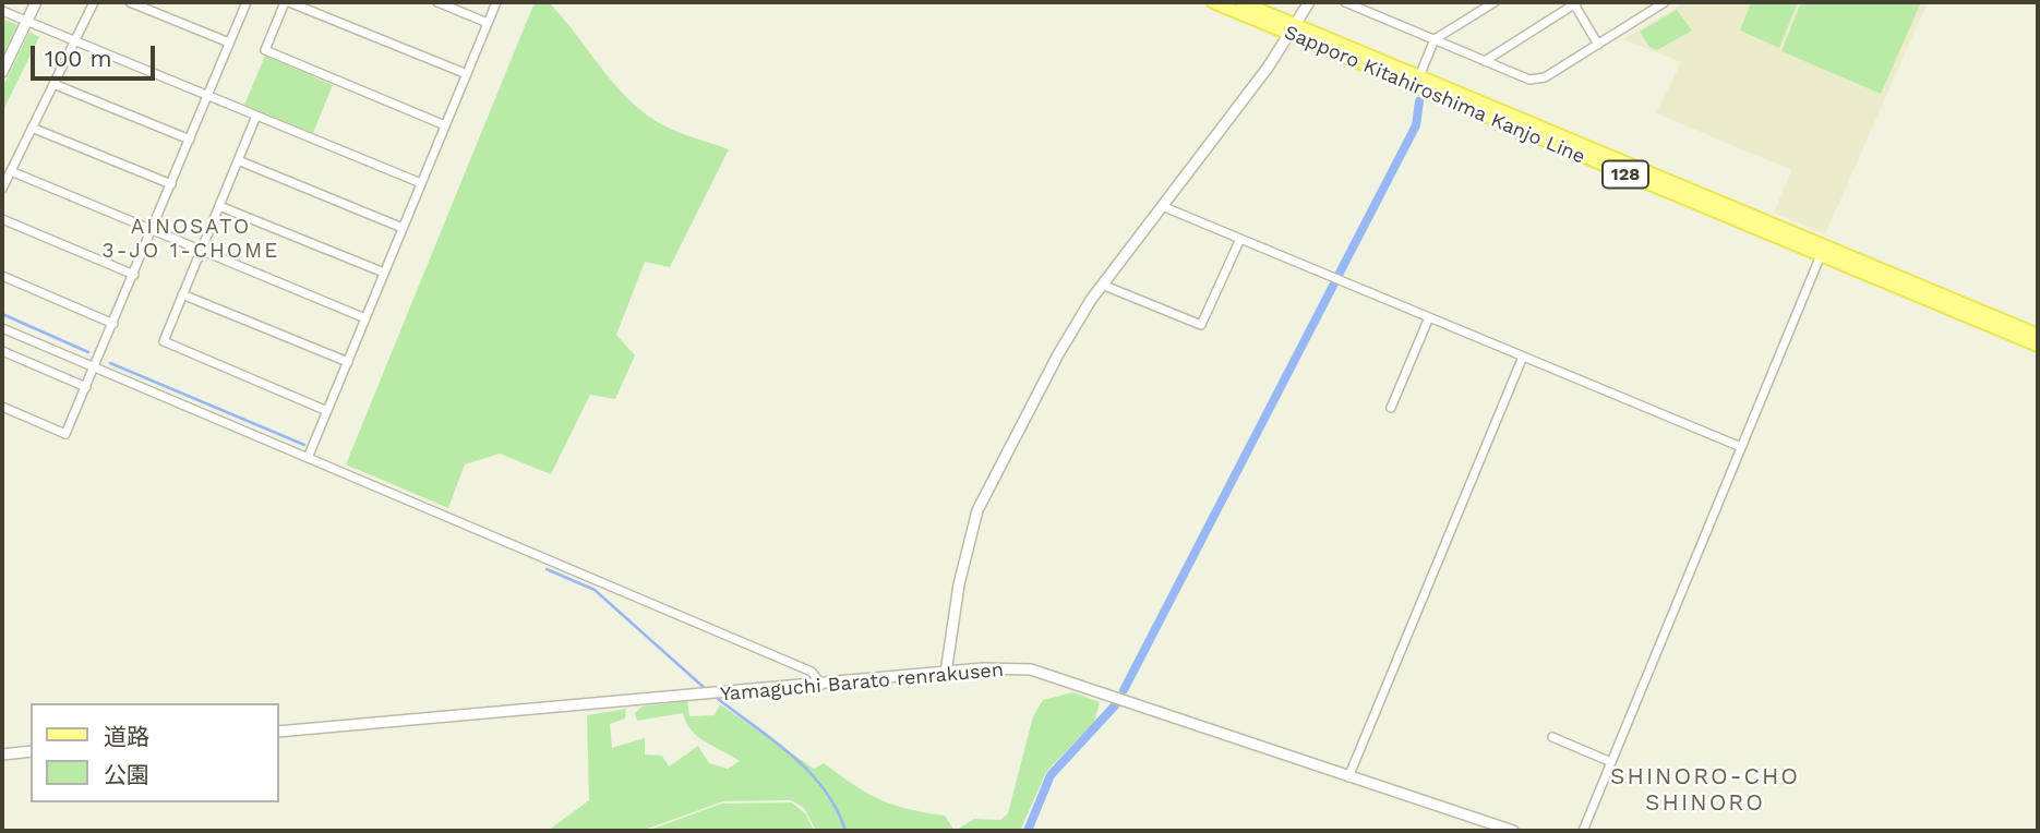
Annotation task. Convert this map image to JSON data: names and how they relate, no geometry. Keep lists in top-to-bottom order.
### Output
{
  "streets": {
    "main road": ["Sapporo Kitahiroshima Kanjo Line", "128"],
    "street": ["Yamaguchi Barato renrakusen"]
  },
  "districts": ["AINOSATO 3-JO 1-CHOME", "SHINORO-CHO SHINORO"],
  "legend": ["道路", "公園"],
  "scale_bar": "100 m"
}
